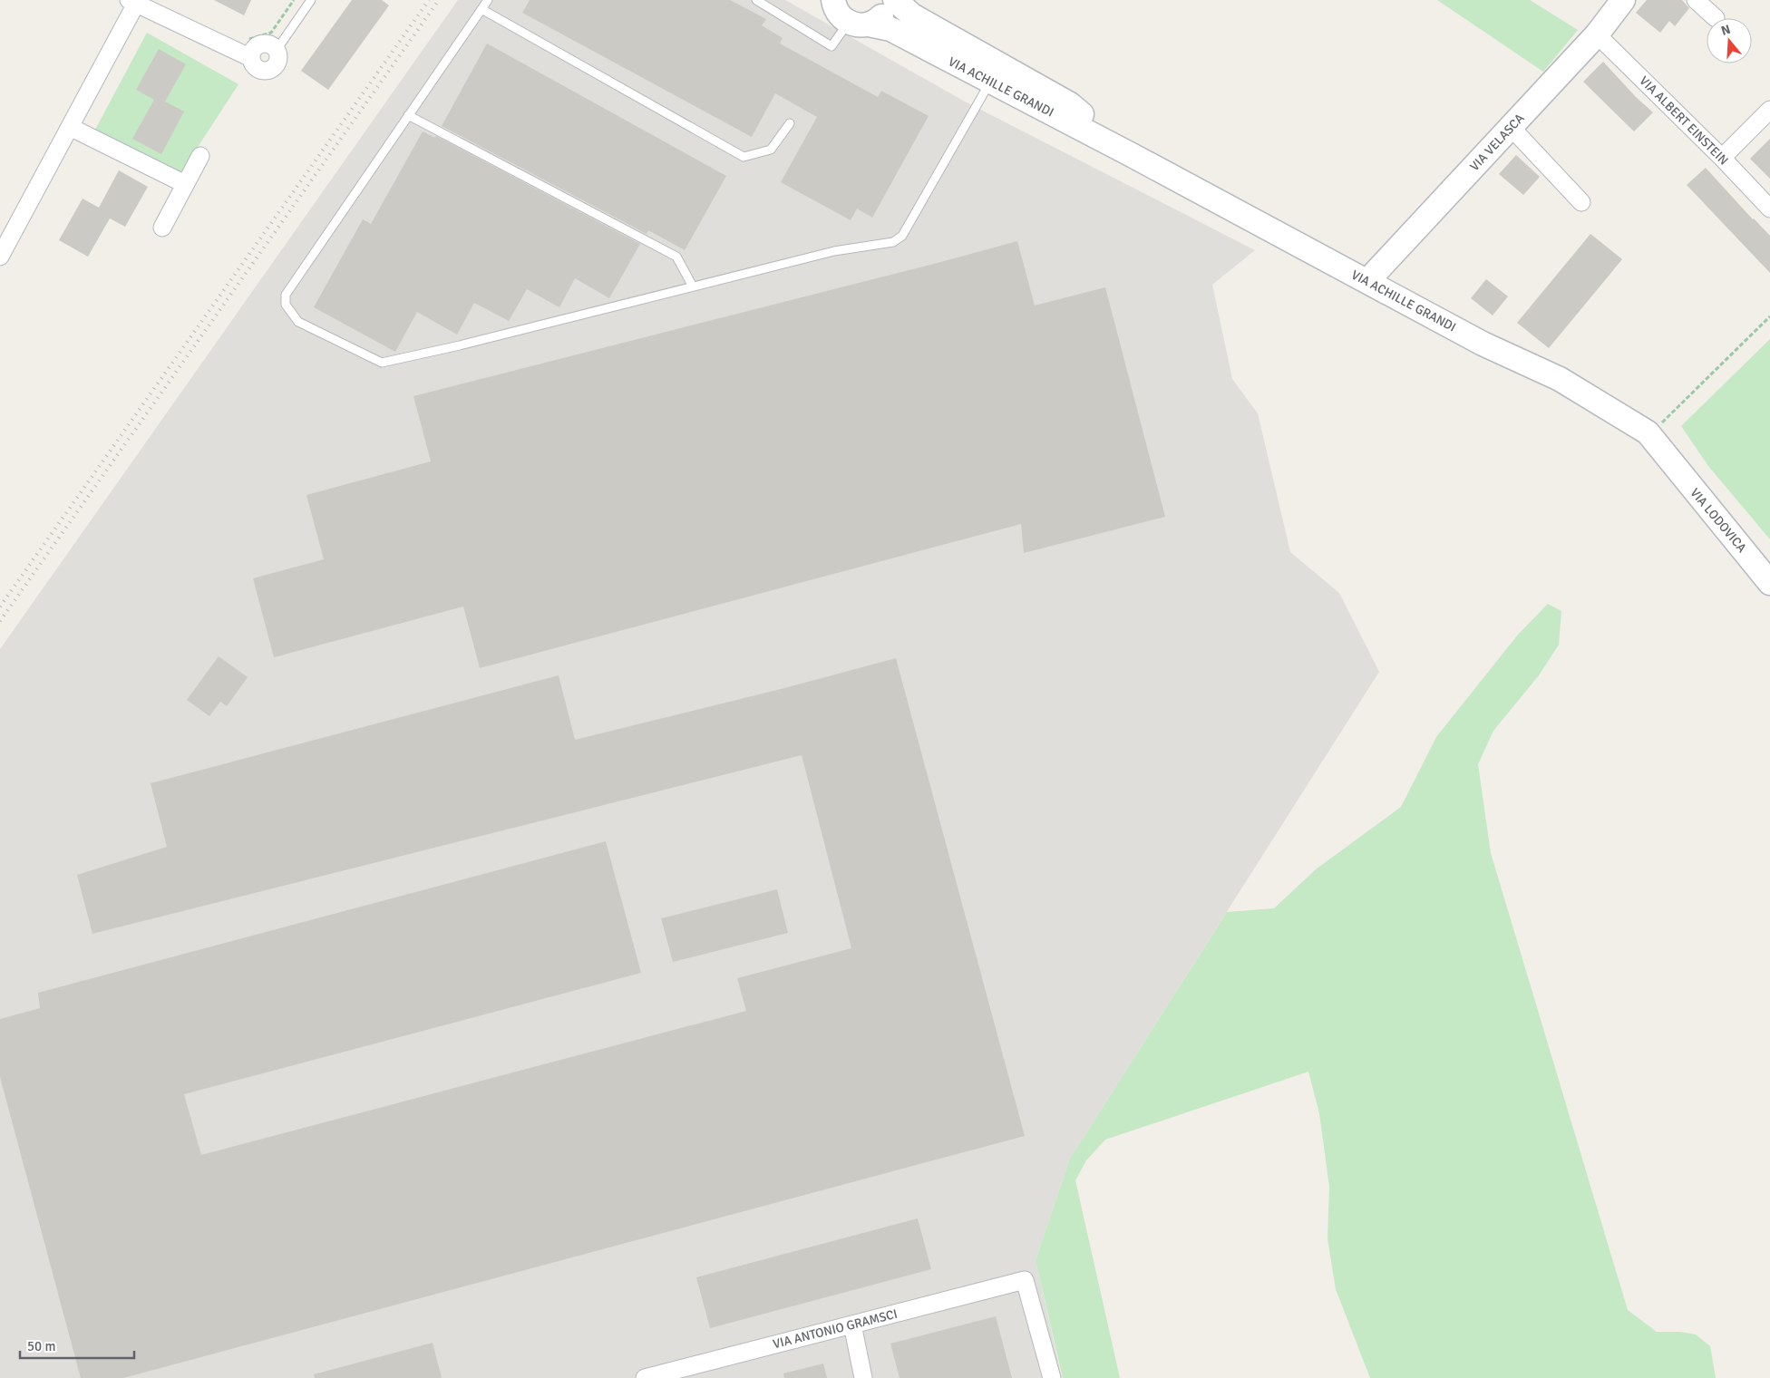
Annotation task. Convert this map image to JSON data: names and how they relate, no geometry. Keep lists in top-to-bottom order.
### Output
{
  "streets": {
    "street": [
      "VIA ACHILLE GRANDI",
      "VIA ALBERT EINSTEIN",
      "VIA VELASCA",
      "VIA LODOVICA",
      "VIA ANTONIO GRAMSCI"
    ]
  },
  "crossings": [
    ["VIA ACHILLE GRANDI", "VIA VELASCA"],
    ["VIA ACHILLE GRANDI", "VIA LODOVICA"],
    ["VIA ALBERT EINSTEIN", "VIA VELASCA"]
  ],
  "scale_bar": "50 m",
  "north": "top"
}
